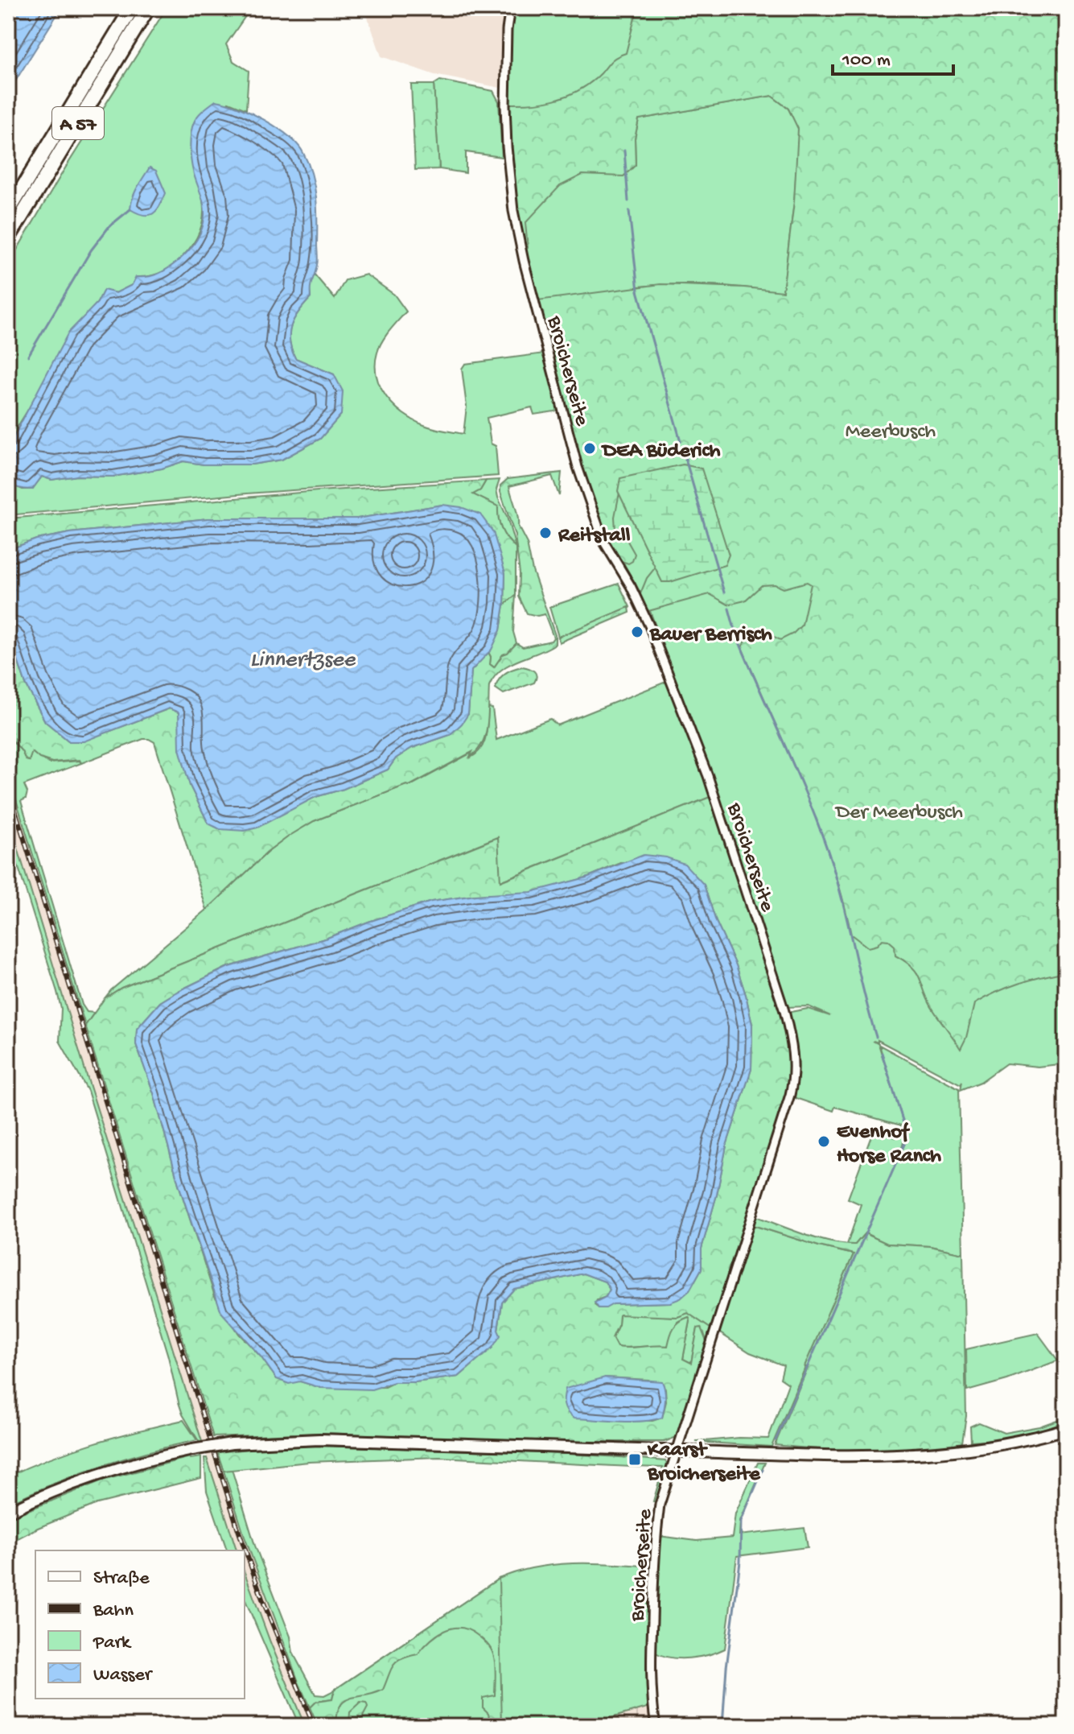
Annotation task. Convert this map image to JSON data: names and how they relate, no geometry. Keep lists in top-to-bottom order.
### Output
{
  "streets": {
    "highway": ["A 57"],
    "street": ["Broicherseite"]
  },
  "water": ["Linnertzsee"],
  "parks": ["Meerbusch", "Der Meerbusch"],
  "places": {
    "other": [
      "DEA Büderich",
      "Reitstall",
      "Bauer Berrisch",
      "Evenhof Horse Ranch"
    ],
    "transit": ["Kaarst Broicherseite"]
  },
  "legend": [
    "Straße",
    "Bahn",
    "Park",
    "Wasser"
  ],
  "scale_bar": "100 m"
}
